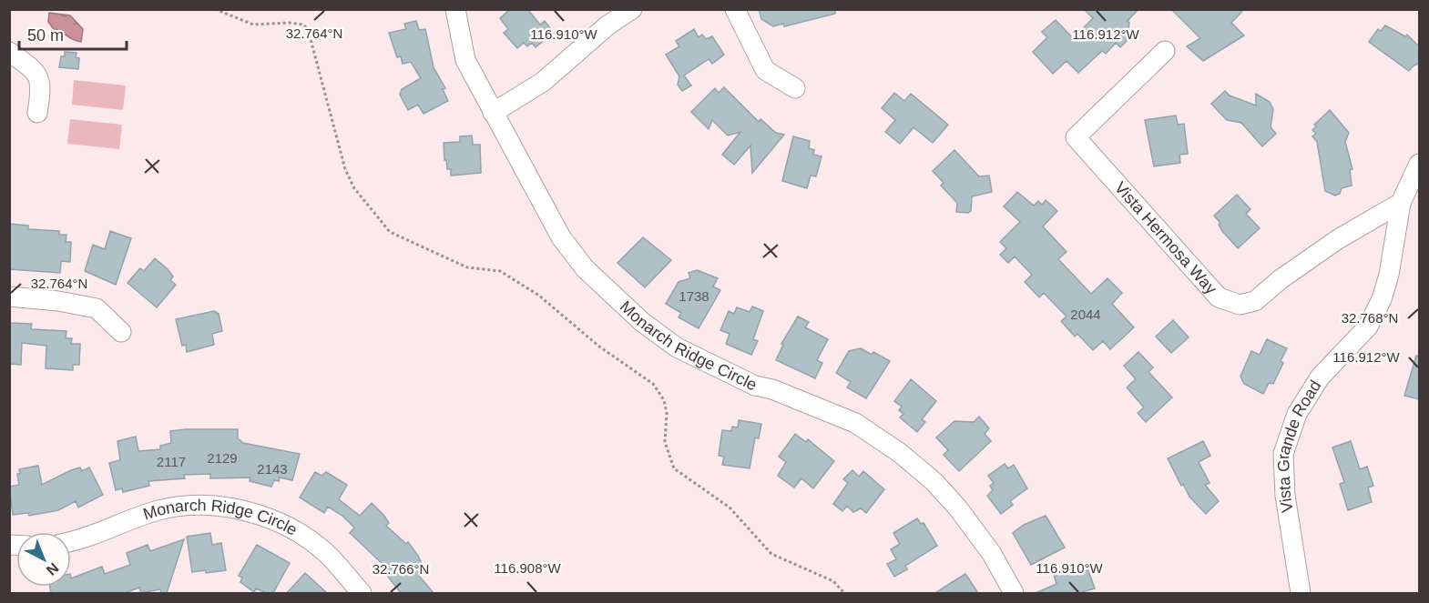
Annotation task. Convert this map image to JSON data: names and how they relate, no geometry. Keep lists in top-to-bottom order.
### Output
{
  "streets": {
    "street": ["Vista Hermosa Way", "Monarch Ridge Circle", "Vista Grande Road"]
  },
  "crossings": [
    ["Vista Hermosa Way", "Vista Grande Road"]
  ],
  "house_numbers": [
    "1738",
    "2044",
    "2129",
    "2117",
    "2143"
  ],
  "scale_bar": "50 m",
  "north": "bottom right",
  "coordinates": [
    "32.764°N",
    "116.910°W",
    "116.912°W",
    "32.768°N",
    "116.908°W",
    "32.766°N"
  ]
}
